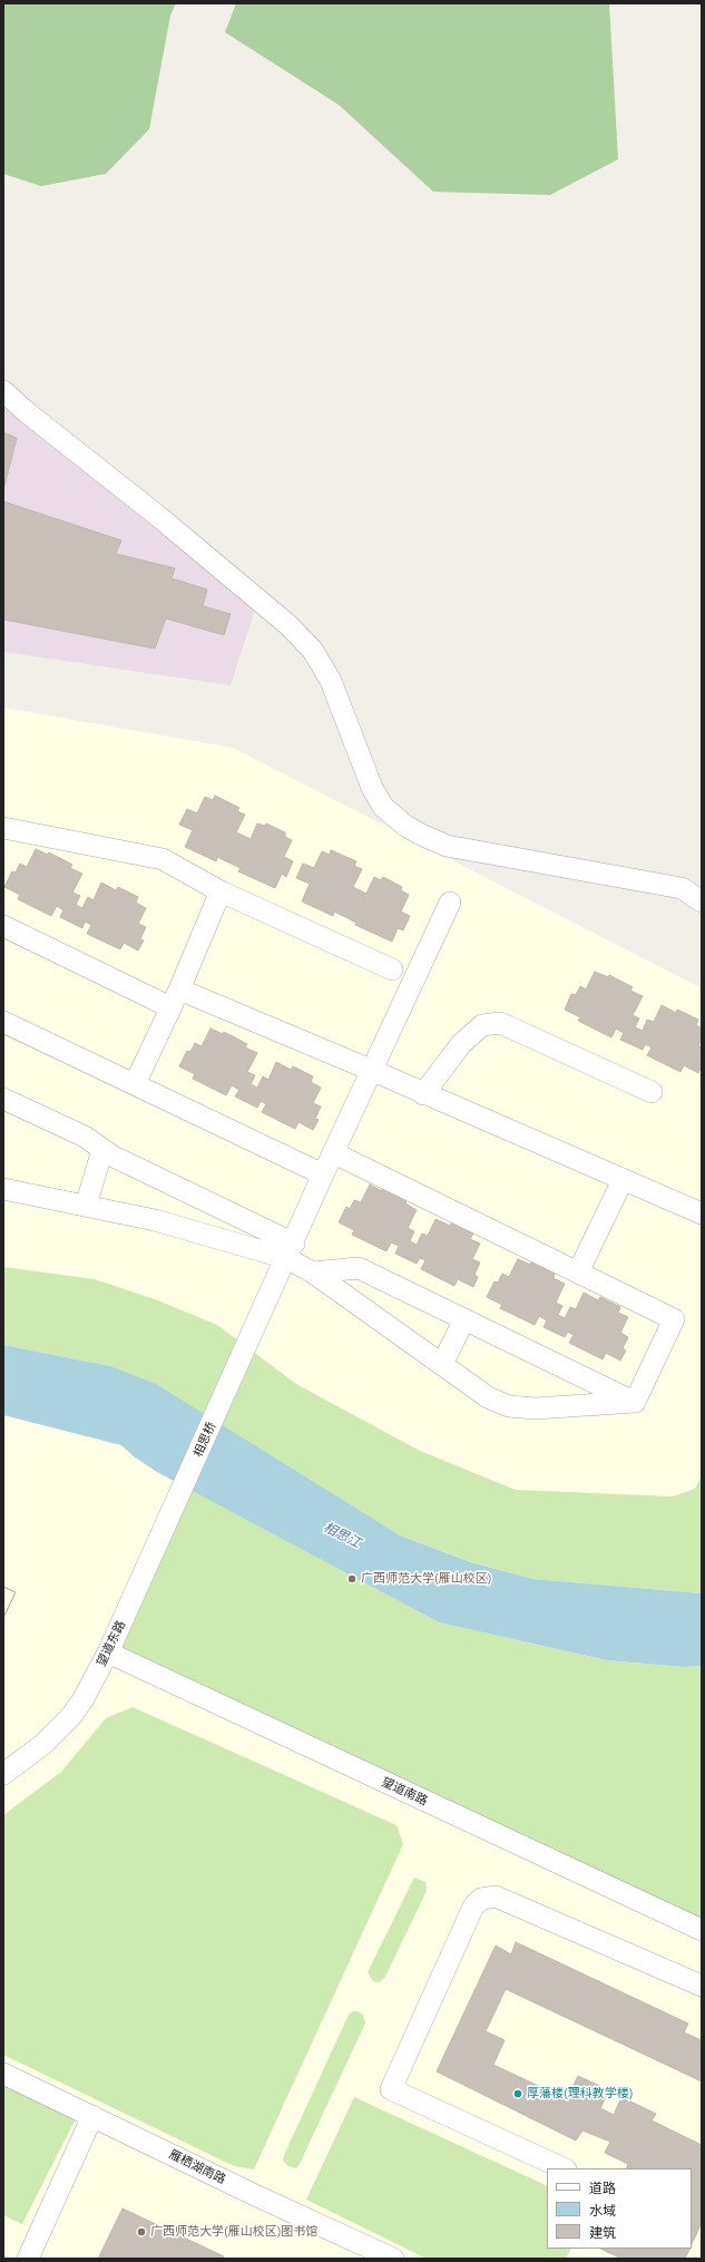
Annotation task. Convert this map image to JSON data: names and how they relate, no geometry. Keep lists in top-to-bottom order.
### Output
{
  "streets": {
    "street": [
      "相思桥",
      "望道东路",
      "望道南路",
      "雁栖湖南路"
    ]
  },
  "crossings": [
    ["相思桥", "望道东路"],
    ["望道东路", "望道南路"]
  ],
  "water": ["相思江"],
  "places": ["广西师范大学(雁山校区)", "厚藩楼(理科教学楼)", "广西师范大学(雁山校区)图书馆"],
  "legend": ["道路", "水域", "建筑"]
}
